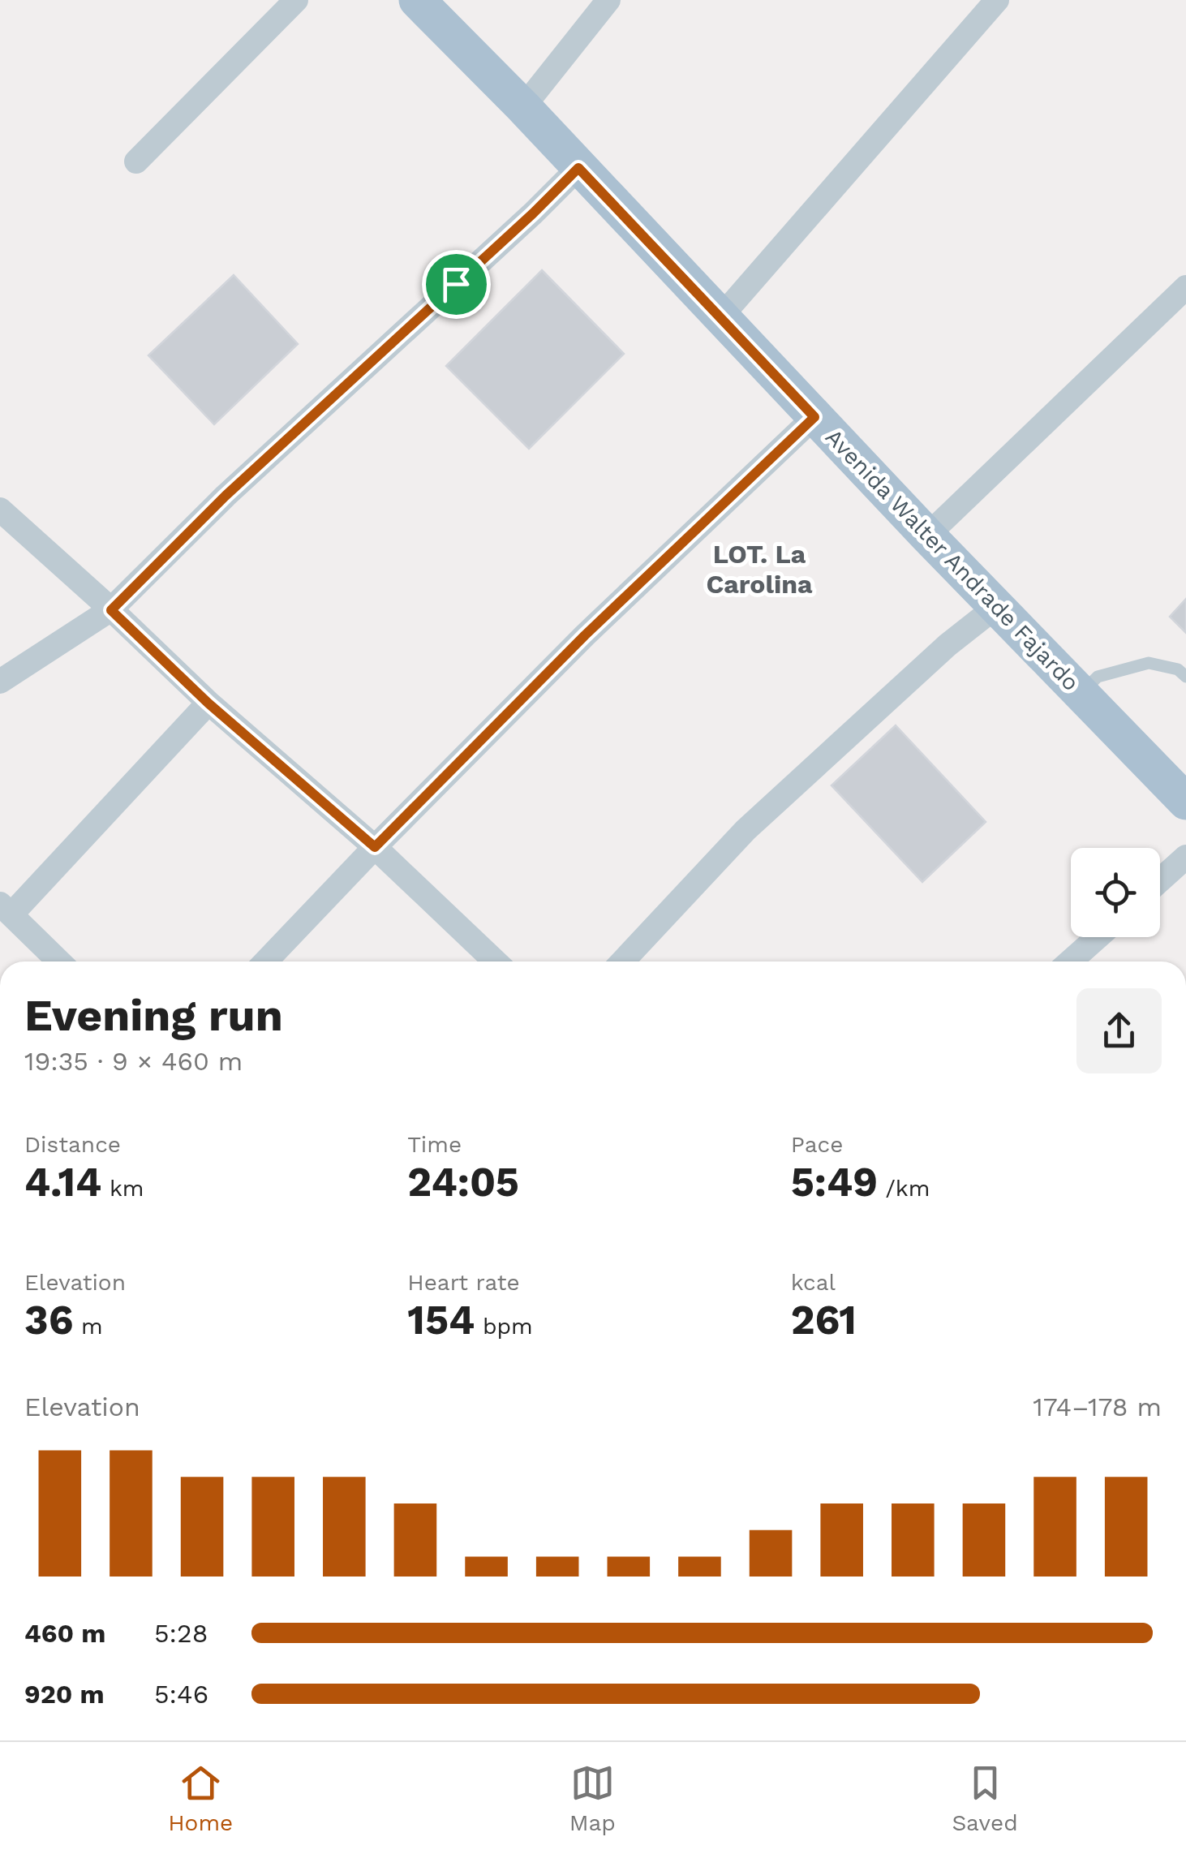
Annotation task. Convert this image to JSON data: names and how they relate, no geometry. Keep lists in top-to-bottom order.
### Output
{
  "streets": {
    "main road": ["Avenida Walter Andrade Fajardo"]
  },
  "districts": ["LOT. La Carolina"],
  "page": {
    "heading": ["Evening run", "19:35 · 9 × 460 m"],
    "stats": [
      ["Distance", "4.14 km"],
      ["Time", "24:05"],
      ["Pace", "5:49 /km"],
      ["Elevation", "36 m"],
      ["Heart rate", "154 bpm"],
      ["kcal", "261"]
    ],
    "chart": ["Elevation", "174–178 m"],
    "list": [
      {
        "name": "460 m",
        "note": "5:28"
      },
      {
        "name": "920 m",
        "note": "5:46"
      }
    ],
    "tabs": ["Home", "Map", "Saved"]
  }
}
